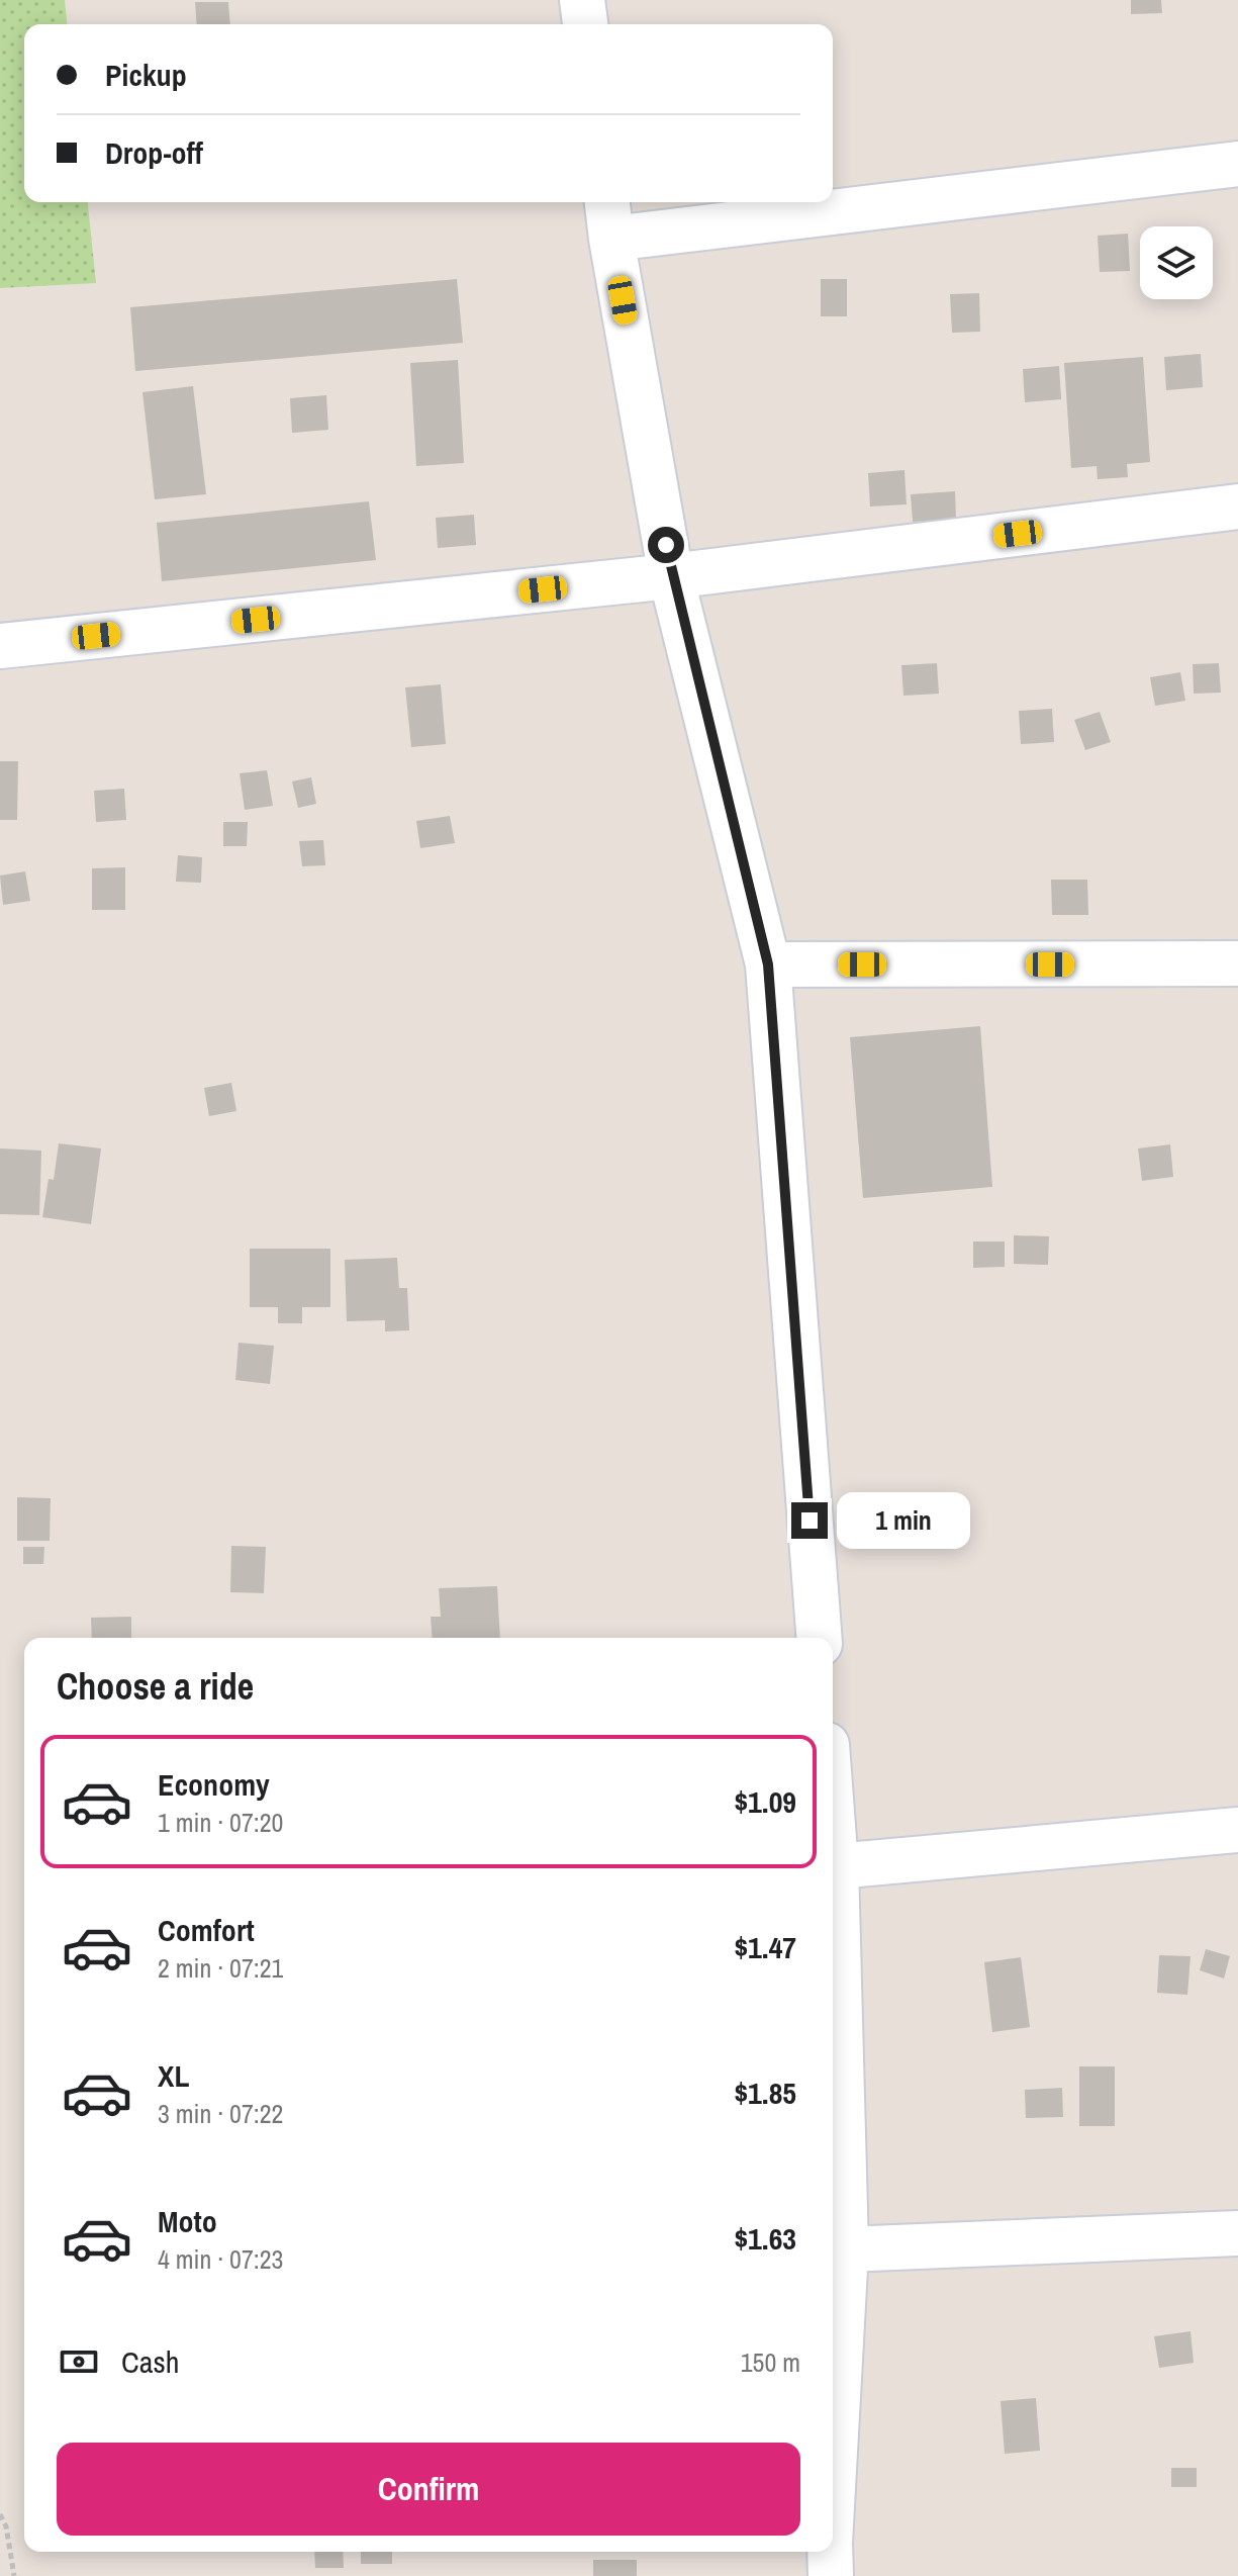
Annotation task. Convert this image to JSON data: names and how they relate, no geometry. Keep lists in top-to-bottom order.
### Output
{
  "page": {
    "banner": ["Pickup", "Drop-off"],
    "bubble": "1 min",
    "heading": "Choose a ride",
    "list": [
      {
        "name": "Economy",
        "note": "1 min · 07:20",
        "value": "$1.09"
      },
      {
        "name": "Comfort",
        "note": "2 min · 07:21",
        "value": "$1.47"
      },
      {
        "name": "XL",
        "note": "3 min · 07:22",
        "value": "$1.85"
      },
      {
        "name": "Moto",
        "note": "4 min · 07:23",
        "value": "$1.63"
      }
    ],
    "pay": ["Cash", "150 m"],
    "buttons": "Confirm"
  }
}
